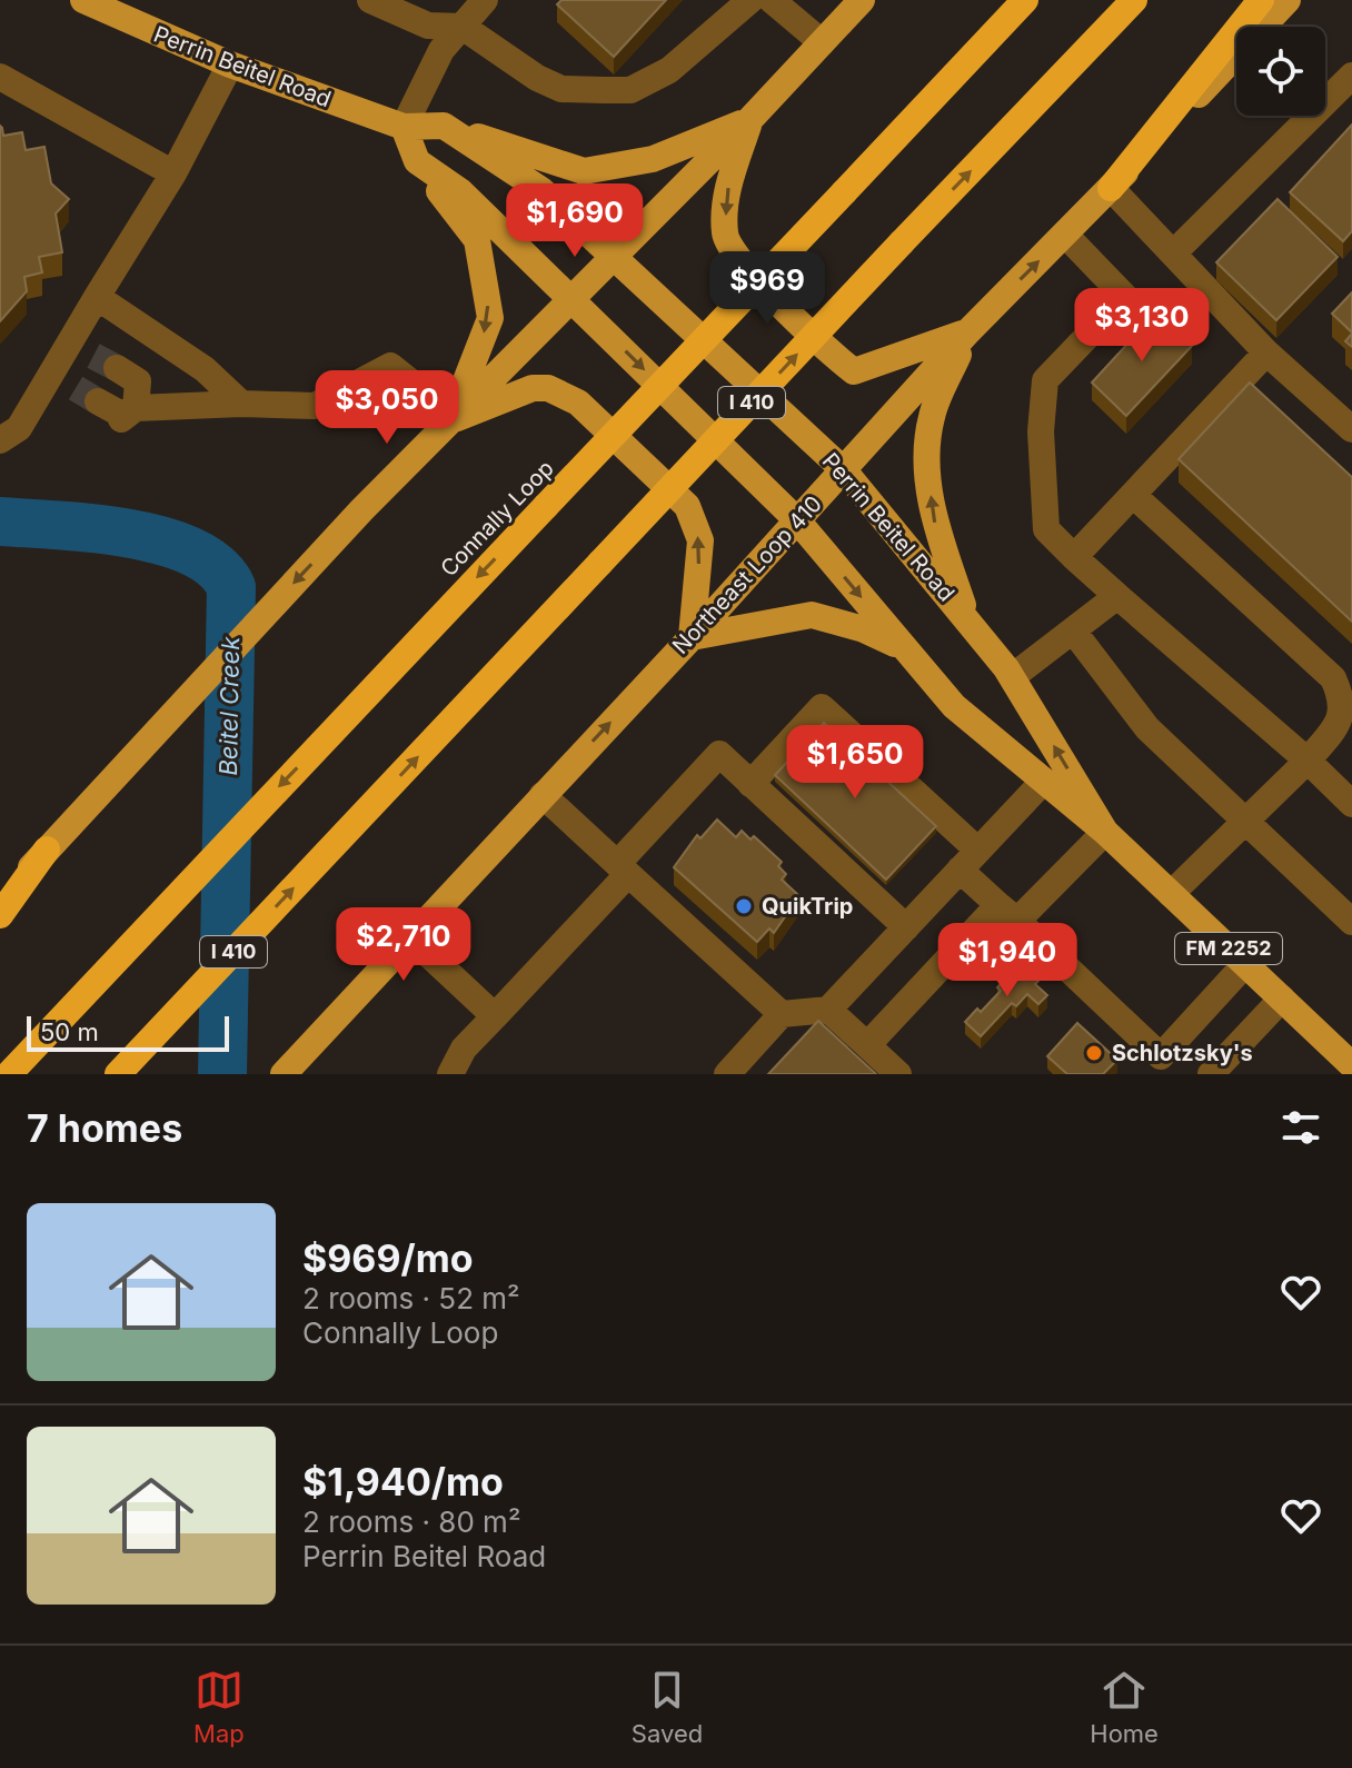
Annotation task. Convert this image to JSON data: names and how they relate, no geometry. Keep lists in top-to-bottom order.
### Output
{
  "streets": {
    "highway": ["I 410", "Connally Loop"],
    "main road": ["Perrin Beitel Road", "Northeast Loop 410", "FM 2252"]
  },
  "crossings": [
    ["Perrin Beitel Road", "Northeast Loop 410"]
  ],
  "water": ["Beitel Creek"],
  "places": ["QuikTrip", "Schlotzsky's"],
  "scale_bar": "50 m",
  "page": {
    "price": [
      "$1,690",
      "$969",
      "$3,130",
      "$3,050",
      "$1,650",
      "$2,710",
      "$1,940"
    ],
    "scale": "50 m",
    "heading": "7 homes",
    "list": [
      {
        "name": "$969/mo",
        "note": "2 rooms · 52 m² · Connally Loop"
      },
      {
        "name": "$1,940/mo",
        "note": "2 rooms · 80 m² · Perrin Beitel Road"
      }
    ],
    "tabs": ["Map", "Saved", "Home"]
  }
}
